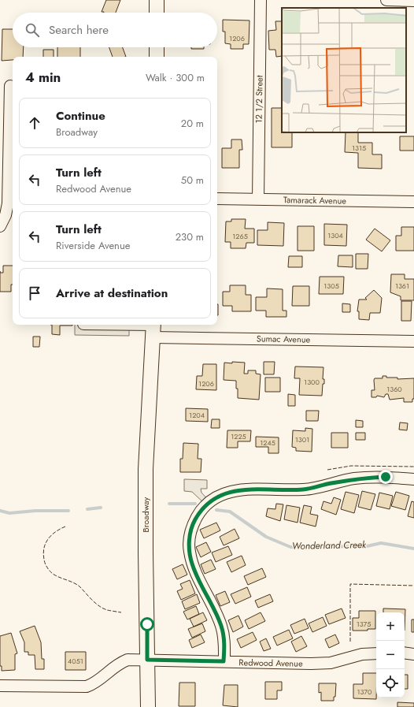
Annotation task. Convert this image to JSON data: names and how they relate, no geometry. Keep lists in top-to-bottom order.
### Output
{
  "streets": {
    "main road": ["Broadway"],
    "street": [
      "12 1/2 Street",
      "Tamarack Avenue",
      "Sumac Avenue",
      "Redwood Avenue"
    ]
  },
  "crossings": [
    ["12 1/2 Street", "Tamarack Avenue"],
    ["Sumac Avenue", "Broadway"],
    ["Broadway", "Redwood Avenue"]
  ],
  "water": ["Wonderland Creek"],
  "house_numbers": [
    "1206",
    "1315",
    "1304",
    "1265",
    "1305",
    "1361",
    "1300",
    "1206",
    "1360",
    "1204",
    "1225",
    "1301",
    "1245",
    "1375",
    "4051",
    "1370"
  ],
  "page": {
    "search": "Search here",
    "heading": ["4 min", "Walk · 300 m"],
    "list": [
      ["Continue", "Broadway", "20 m"],
      ["Turn left", "Redwood Avenue", "50 m"],
      ["Turn left", "Riverside Avenue", "230 m"],
      "Arrive at destination"
    ],
    "map_buttons": ["+", "−"]
  }
}
